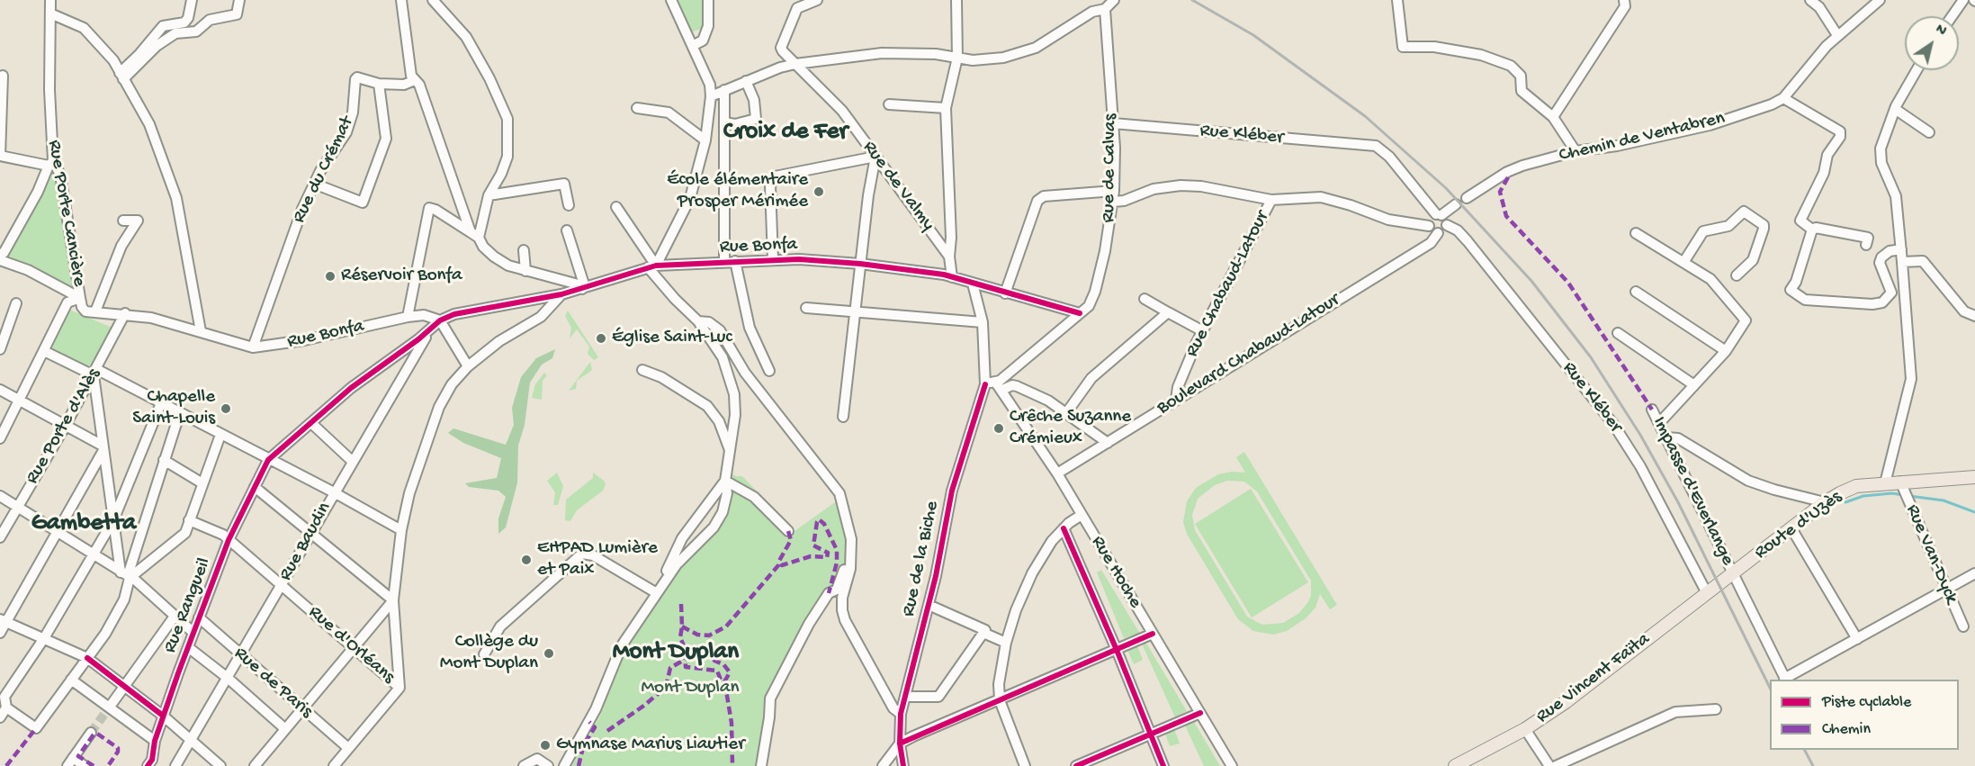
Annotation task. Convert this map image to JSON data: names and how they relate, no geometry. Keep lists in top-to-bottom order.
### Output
{
  "streets": {
    "main road": ["Route d'Uzès", "Rue Vincent Faïta"],
    "street": [
      "Rue Kléber",
      "Chemin de Ventabren",
      "Rue de Calvas",
      "Rue du Crémat",
      "Rue de Valmy",
      "Rue Porte Cancière",
      "Rue Bonfa",
      "Rue Chabaud-Latour",
      "Boulevard Chabaud-Latour",
      "Rue Porte d'Alès",
      "Impasse d'Everlange",
      "Rue Baudin",
      "Rue Van-Dyck",
      "Rue de la Biche",
      "Rue Hoche",
      "Rue Rangueil",
      "Rue d'Orléans",
      "Rue de Paris"
    ]
  },
  "crossings": [
    ["Rue Kléber", "Rue de Calvas"],
    ["Rue Kléber", "Boulevard Chabaud-Latour"],
    ["Rue Kléber", "Rue Vincent Faïta"],
    ["Rue de Calvas", "Rue Bonfa"],
    ["Rue de Calvas", "Rue de la Biche"],
    ["Rue de Calvas", "Rue Hoche"],
    ["Rue du Crémat", "Rue Bonfa"],
    ["Rue de Valmy", "Rue Bonfa"],
    ["Rue Bonfa", "Rue Porte d'Alès"],
    ["Rue Bonfa", "Rue Baudin"],
    ["Rue Bonfa", "Rue de la Biche"],
    ["Rue Chabaud-Latour", "Boulevard Chabaud-Latour"],
    ["Boulevard Chabaud-Latour", "Rue Hoche"],
    ["Impasse d'Everlange", "Route d'Uzès"],
    ["Impasse d'Everlange", "Rue Vincent Faïta"],
    ["Route d'Uzès", "Rue Van-Dyck"],
    ["Route d'Uzès", "Rue Vincent Faïta"],
    ["Rue Baudin", "Rue d'Orléans"],
    ["Rue Baudin", "Rue de Paris"],
    ["Rue de la Biche", "Rue Hoche"],
    ["Rue Rangueil", "Rue d'Orléans"],
    ["Rue Rangueil", "Rue de Paris"]
  ],
  "districts": ["Croix de Fer", "Gambetta", "Mont Duplan"],
  "parks": ["Mont Duplan"],
  "places": [
    "École élémentaire Prosper Mérimée",
    "Réservoir Bonfa",
    "Église Saint-Luc",
    "Chapelle Saint-Louis",
    "Crêche Suzanne Crémieux",
    "EHPAD Lumière et Paix",
    "Collège du Mont Duplan",
    "Gymnase Marius Liautier"
  ],
  "legend": ["Piste cyclable", "Chemin"],
  "north": "top right"
}
